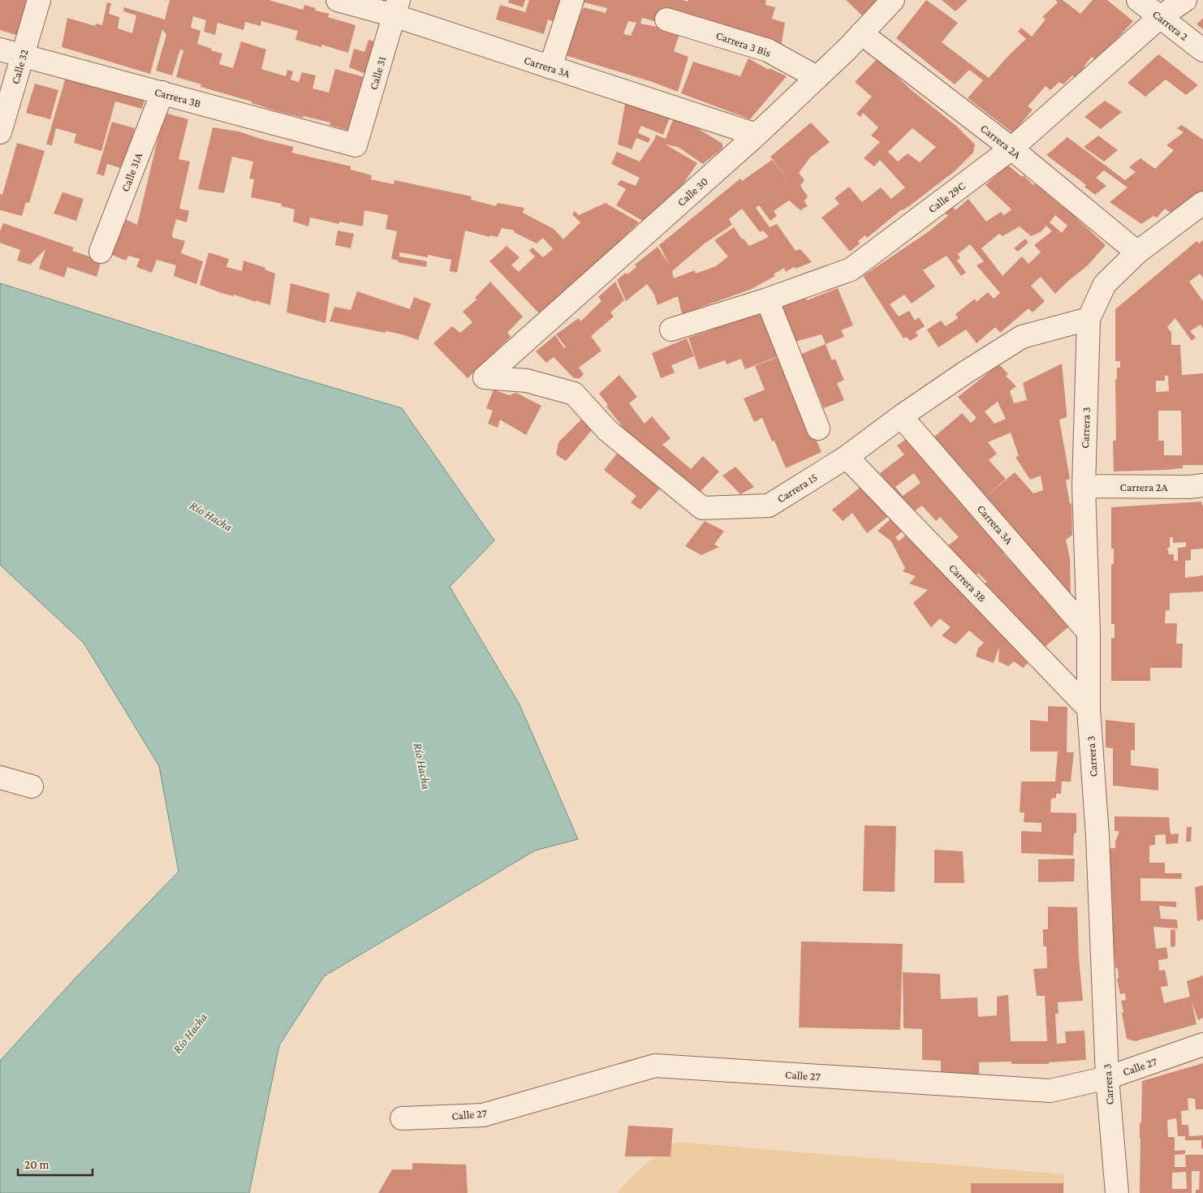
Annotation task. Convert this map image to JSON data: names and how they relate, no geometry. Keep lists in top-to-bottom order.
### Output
{
  "streets": {
    "street": [
      "Carrera 2",
      "Carrera 3 Bis",
      "Calle 32",
      "Carrera 3A",
      "Calle 31",
      "Carrera 3B",
      "Carrera 2A",
      "Calle 31A",
      "Calle 30",
      "Calle 29C",
      "Carrera 3",
      "Carrera 15",
      "Calle 27"
    ]
  },
  "crossings": [
    ["Carrera 2", "Calle 29C"],
    ["Carrera 3 Bis", "Calle 30"],
    ["Calle 32", "Carrera 3B"],
    ["Carrera 3A", "Calle 31"],
    ["Carrera 3A", "Calle 30"],
    ["Carrera 3A", "Carrera 3"],
    ["Carrera 3A", "Carrera 15"],
    ["Calle 31", "Carrera 3B"],
    ["Carrera 3B", "Calle 31A"],
    ["Carrera 3B", "Carrera 3"],
    ["Carrera 3B", "Carrera 15"],
    ["Carrera 2A", "Calle 30"],
    ["Carrera 2A", "Calle 29C"],
    ["Carrera 2A", "Carrera 3"],
    ["Calle 30", "Carrera 15"],
    ["Carrera 3", "Carrera 15"],
    ["Carrera 3", "Calle 27"]
  ],
  "water": ["Río Hacha"],
  "scale_bar": "20 m"
}
